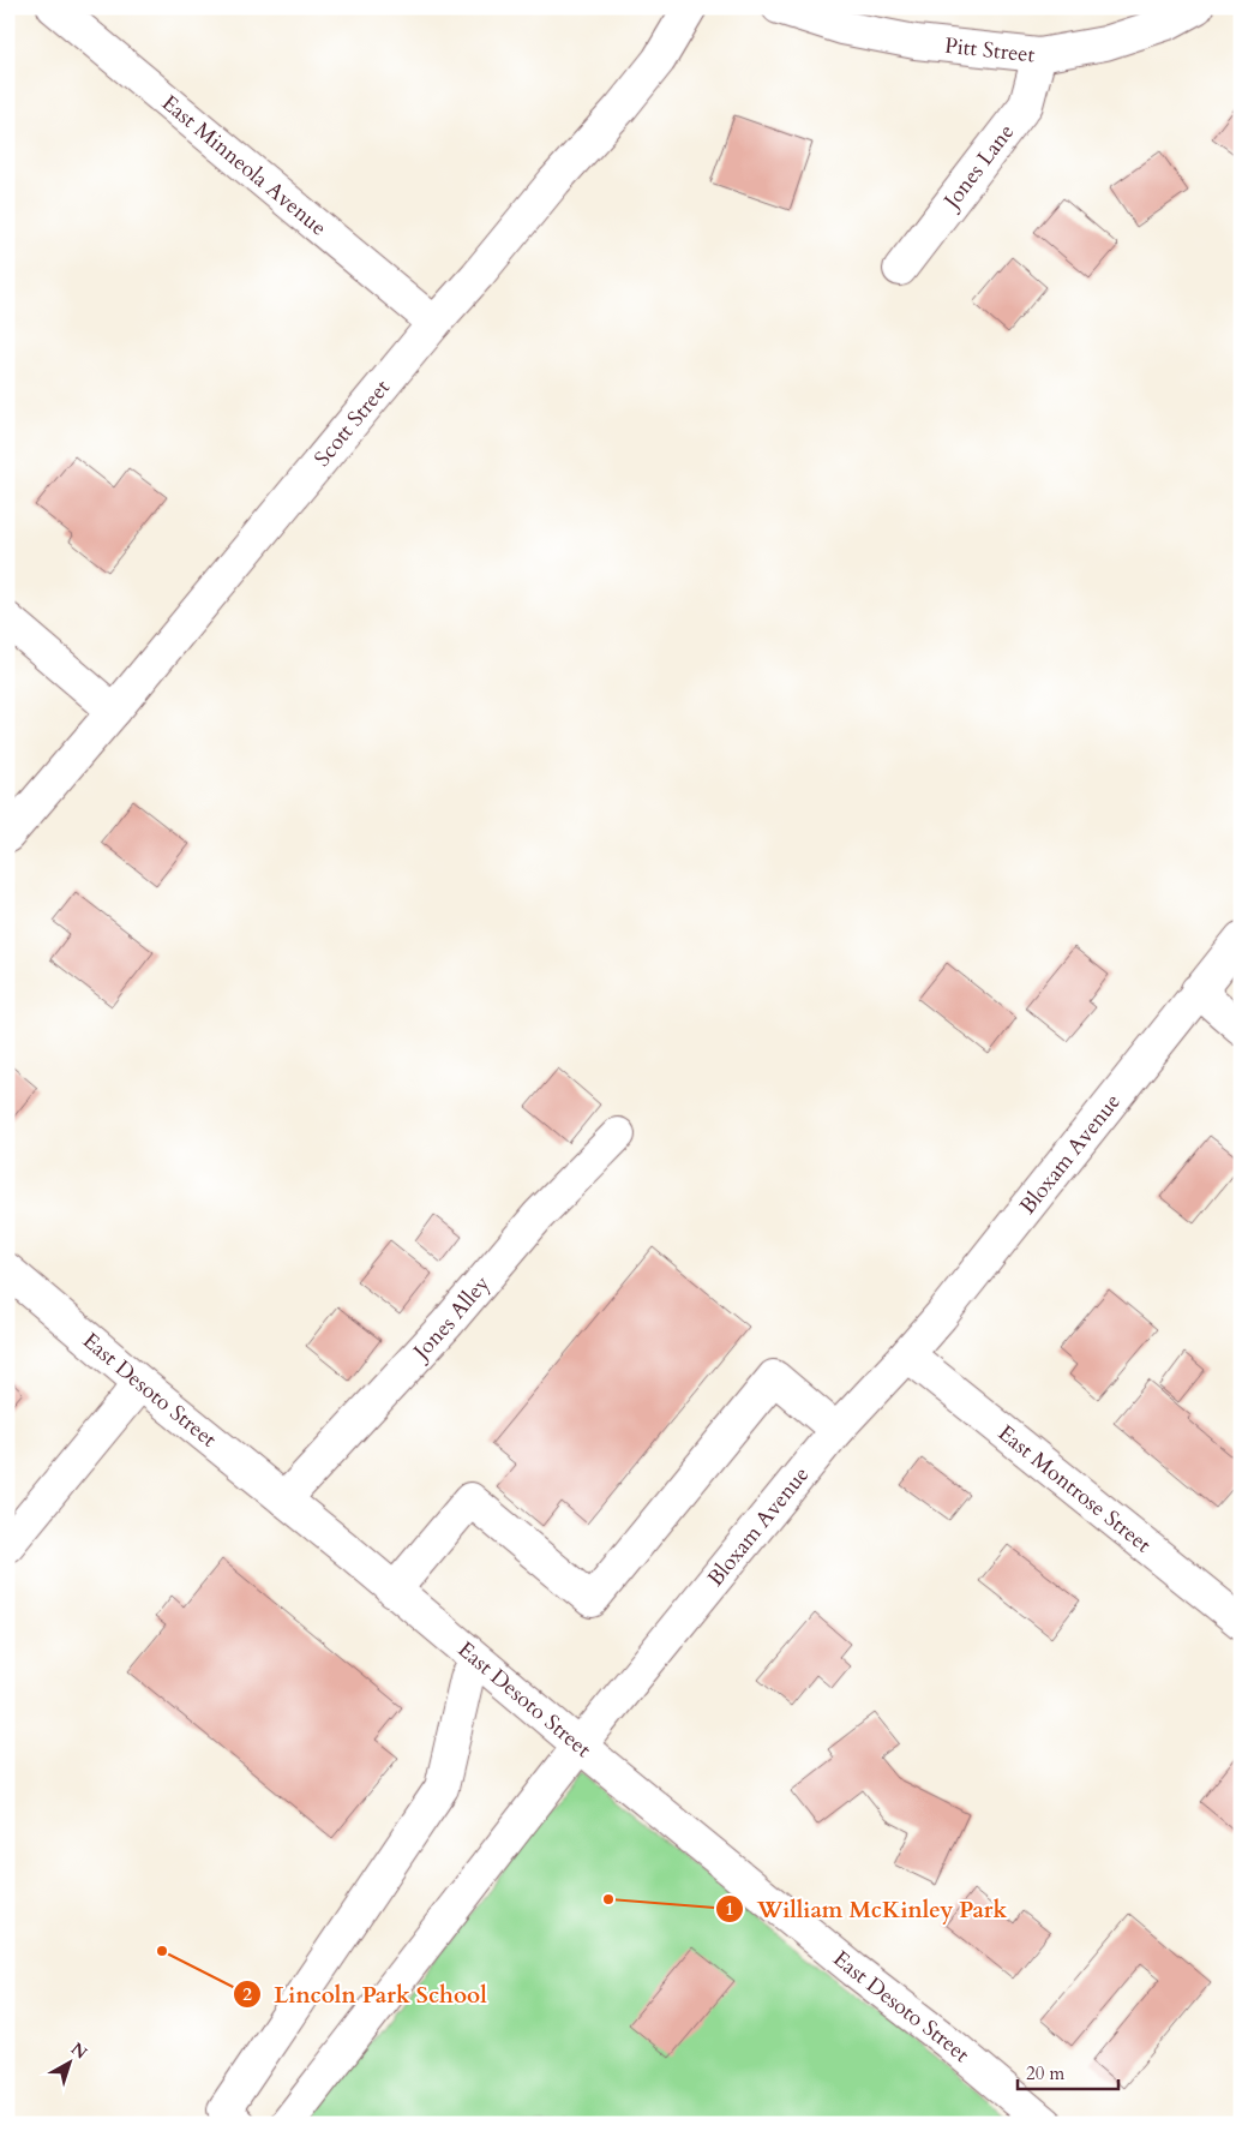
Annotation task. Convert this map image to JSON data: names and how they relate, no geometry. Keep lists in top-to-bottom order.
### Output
{
  "streets": {
    "street": [
      "Pitt Street",
      "East Minneola Avenue",
      "Jones Lane",
      "Scott Street",
      "Bloxam Avenue",
      "Jones Alley",
      "East Desoto Street",
      "East Montrose Street"
    ]
  },
  "crossings": [
    ["Pitt Street", "Jones Lane"],
    ["East Minneola Avenue", "Scott Street"],
    ["Bloxam Avenue", "East Desoto Street"],
    ["Bloxam Avenue", "East Montrose Street"],
    ["Jones Alley", "East Desoto Street"]
  ],
  "places": ["William McKinley Park", "Lincoln Park School"],
  "scale_bar": "20 m",
  "north": "top right"
}
